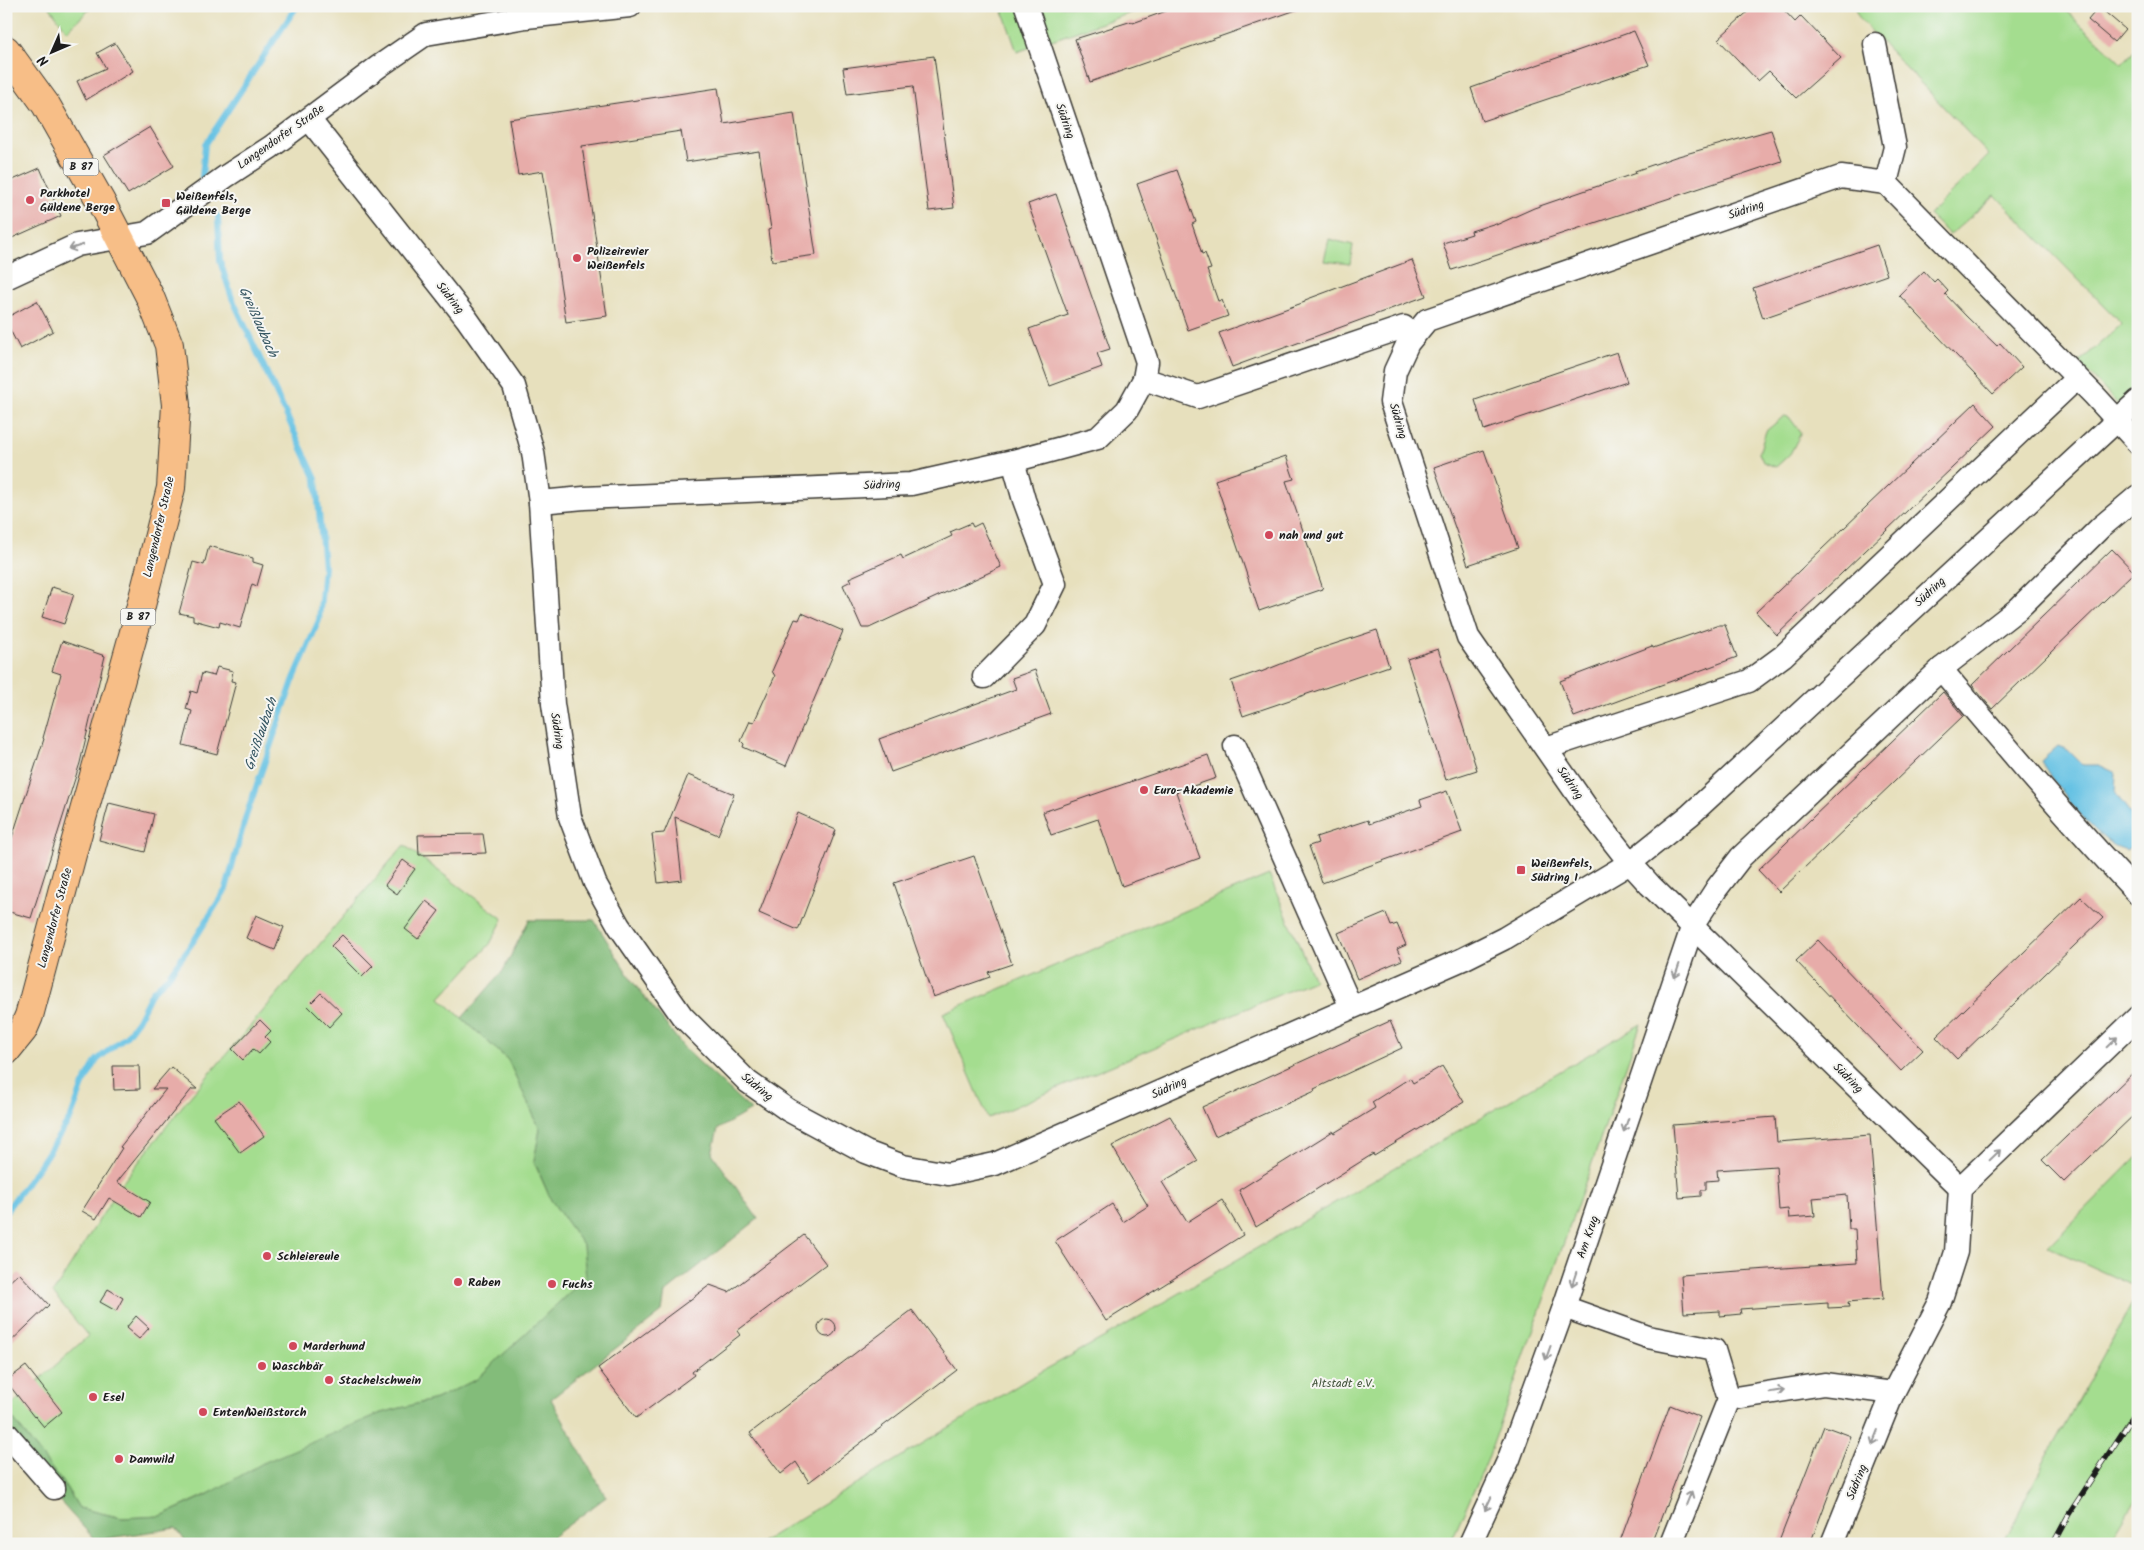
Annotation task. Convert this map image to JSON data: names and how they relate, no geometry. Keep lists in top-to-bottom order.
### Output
{
  "streets": {
    "main road": ["Langendorfer Straße", "B 87"],
    "street": ["Südring", "Am Krug"]
  },
  "crossings": [
    ["Südring", "Langendorfer Straße"],
    ["Südring", "Am Krug"],
    ["Langendorfer Straße", "B 87"]
  ],
  "one_way": ["Am Krug"],
  "water": ["Greißlaubach"],
  "parks": ["Altstadt e.V."],
  "places": {
    "other": [
      "Parkhotel Güldene Berge",
      "Polizeirevier Weißenfels",
      "nah und gut",
      "Euro-Akademie",
      "Schleiereule",
      "Raben",
      "Fuchs",
      "Marderhund",
      "Waschbär",
      "Stachelschwein",
      "Esel",
      "Enten/Weißstorch",
      "Damwild"
    ],
    "transit": ["Weißenfels, Güldene Berge", "Weißenfels, Südring I"]
  },
  "north": "bottom left"
}
